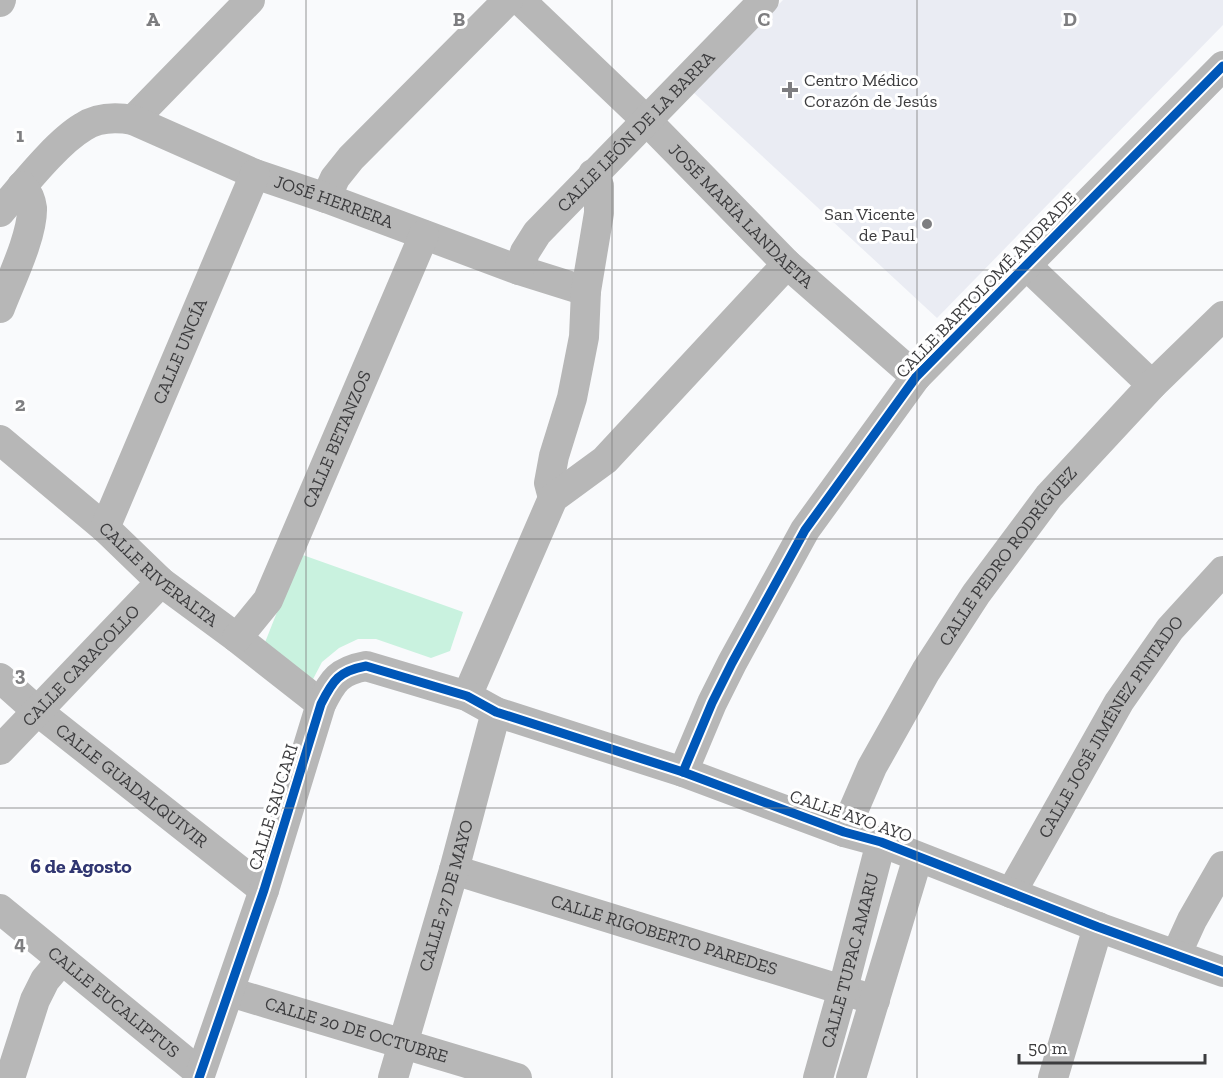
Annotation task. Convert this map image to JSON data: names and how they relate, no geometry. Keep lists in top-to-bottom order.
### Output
{
  "streets": {
    "street": [
      "CALLE LEÓN DE LA BARRA",
      "JOSÉ HERRERA",
      "JOSÉ MARÍA LANDAETA",
      "CALLE BARTOLOMÉ ANDRADE",
      "CALLE UNCÍA",
      "CALLE BETANZOS",
      "CALLE PEDRO RODRÍGUEZ",
      "CALLE RIVERALTA",
      "CALLE CARACOLLO",
      "CALLE JOSÉ JIMÉNEZ PINTADO",
      "CALLE GUADALQUIVIR",
      "CALLE SAUCARI",
      "CALLE AYO AYO",
      "CALLE 27 DE MAYO",
      "CALLE RIGOBERTO PAREDES",
      "CALLE TUPAC AMARU",
      "CALLE EUCALIPTUS",
      "CALLE 20 DE OCTUBRE"
    ]
  },
  "crossings": [
    ["CALLE LEÓN DE LA BARRA", "JOSÉ HERRERA"],
    ["CALLE LEÓN DE LA BARRA", "JOSÉ MARÍA LANDAETA"],
    ["JOSÉ HERRERA", "CALLE UNCÍA"],
    ["JOSÉ HERRERA", "CALLE BETANZOS"],
    ["JOSÉ MARÍA LANDAETA", "CALLE BARTOLOMÉ ANDRADE"],
    ["CALLE BARTOLOMÉ ANDRADE", "CALLE AYO AYO"],
    ["CALLE UNCÍA", "CALLE RIVERALTA"],
    ["CALLE BETANZOS", "CALLE RIVERALTA"],
    ["CALLE PEDRO RODRÍGUEZ", "CALLE AYO AYO"],
    ["CALLE RIVERALTA", "CALLE CARACOLLO"],
    ["CALLE RIVERALTA", "CALLE SAUCARI"],
    ["CALLE CARACOLLO", "CALLE GUADALQUIVIR"],
    ["CALLE JOSÉ JIMÉNEZ PINTADO", "CALLE AYO AYO"],
    ["CALLE GUADALQUIVIR", "CALLE SAUCARI"],
    ["CALLE SAUCARI", "CALLE AYO AYO"],
    ["CALLE SAUCARI", "CALLE EUCALIPTUS"],
    ["CALLE SAUCARI", "CALLE 20 DE OCTUBRE"],
    ["CALLE AYO AYO", "CALLE 27 DE MAYO"],
    ["CALLE AYO AYO", "CALLE TUPAC AMARU"],
    ["CALLE 27 DE MAYO", "CALLE RIGOBERTO PAREDES"],
    ["CALLE 27 DE MAYO", "CALLE 20 DE OCTUBRE"],
    ["CALLE RIGOBERTO PAREDES", "CALLE TUPAC AMARU"]
  ],
  "districts": ["6 de Agosto"],
  "places": {
    "health": ["Centro Médico Corazón de Jesús"],
    "other": ["San Vicente de Paul"]
  },
  "scale_bar": "50 m",
  "grid": {
    "columns": [
      "A",
      "B",
      "C",
      "D"
    ],
    "rows": [
      "1",
      "2",
      "3",
      "4"
    ]
  }
}
